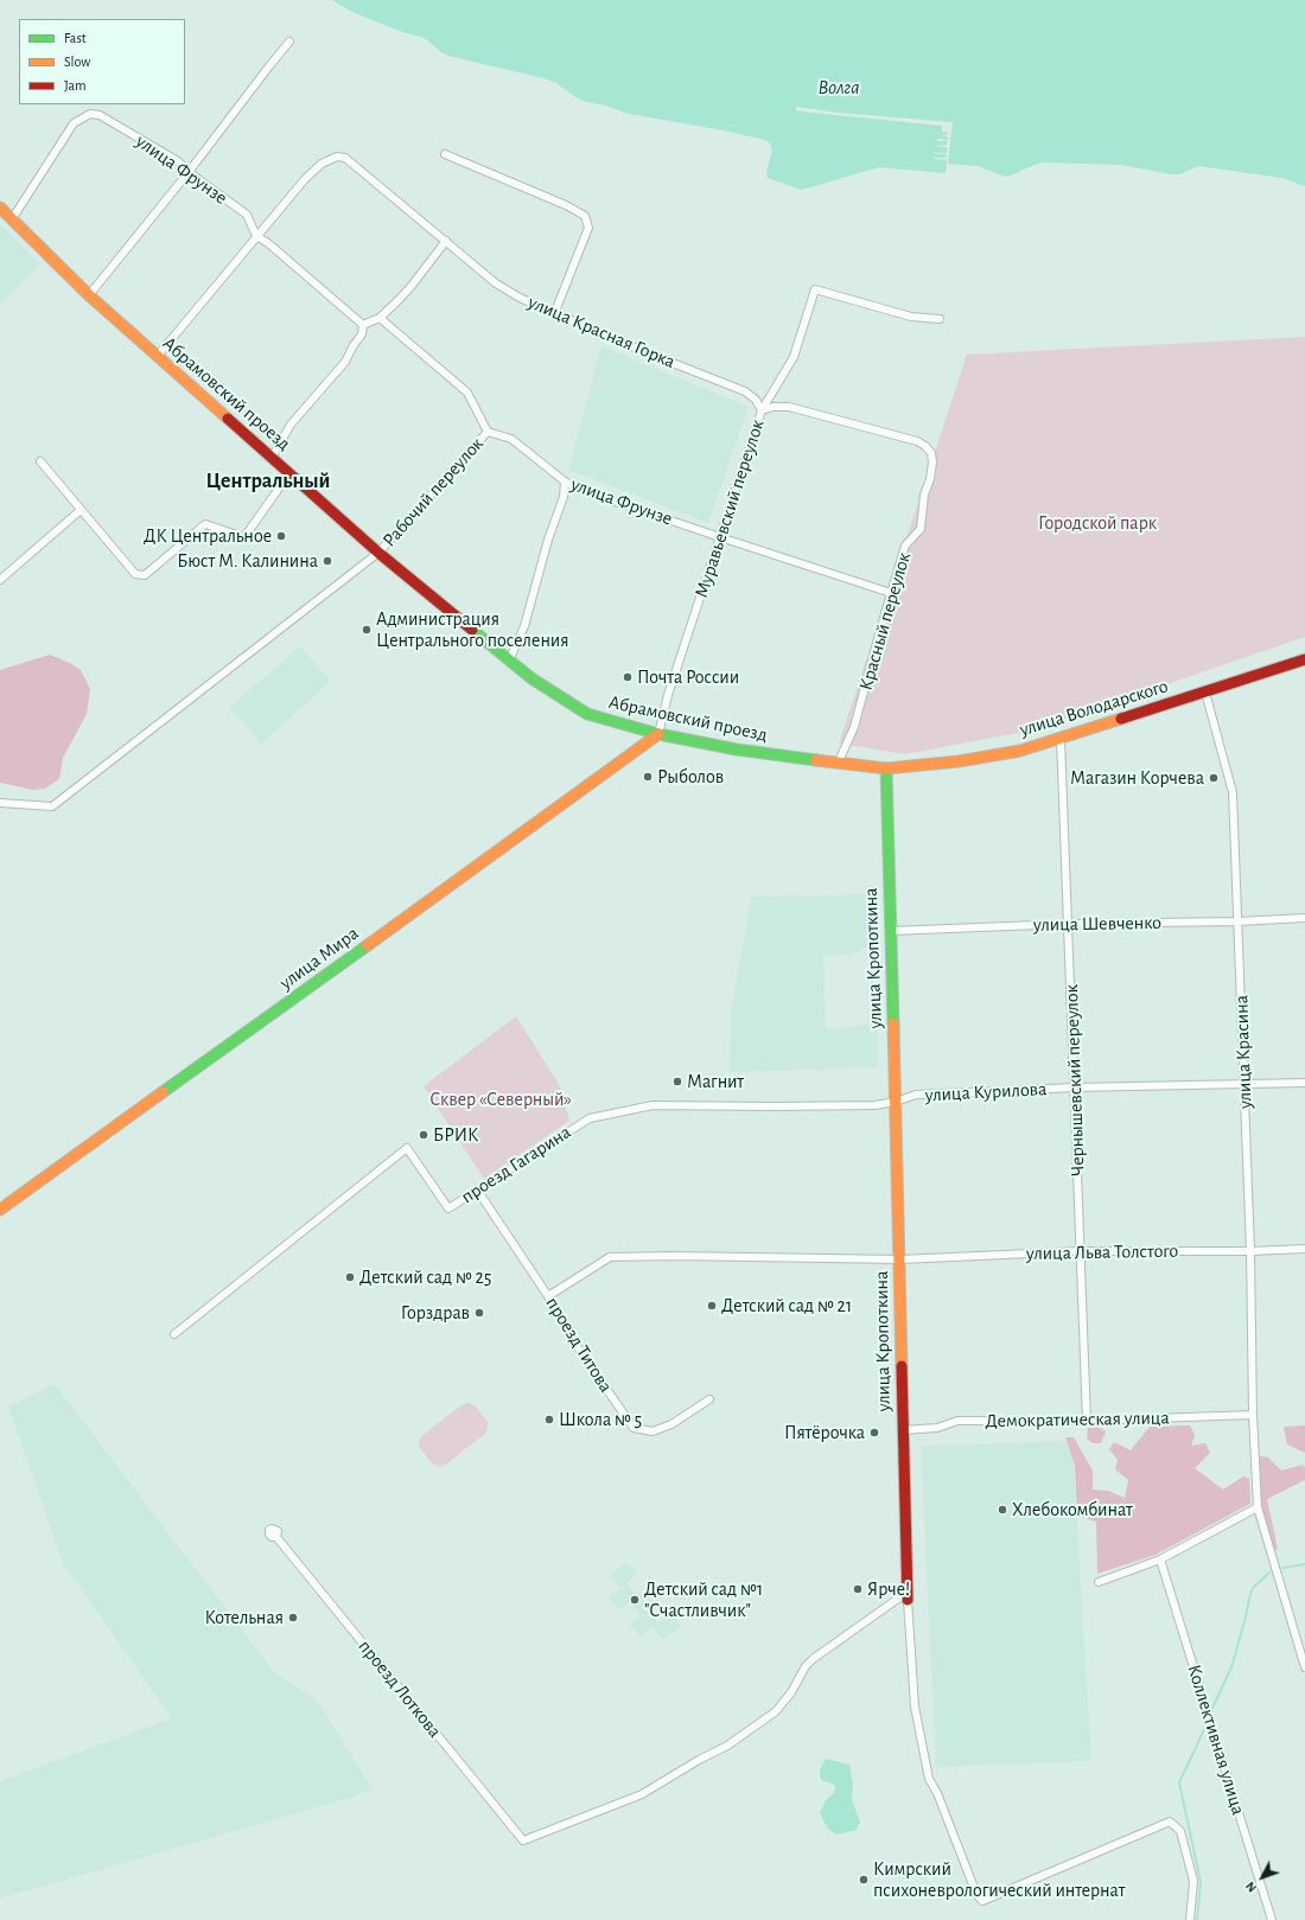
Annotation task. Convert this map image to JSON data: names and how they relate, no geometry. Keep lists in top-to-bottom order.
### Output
{
  "streets": {
    "street": [
      "улица Фрунзе",
      "улица Красная Горка",
      "Абрамовский проезд",
      "Рабочий переулок",
      "Муравьевский переулок",
      "Красный переулок",
      "улица Володарского",
      "улица Шевченко",
      "улица Мира",
      "улица Кропоткина",
      "улица Красина",
      "Чернышевский переулок",
      "улица Курилова",
      "проезд Гагарина",
      "улица Льва Толстого",
      "проезд Титова",
      "Демократическая улица",
      "проезд Лоткова",
      "Коллективная улица"
    ]
  },
  "crossings": [
    ["улица Фрунзе", "улица Красная Горка"],
    ["улица Фрунзе", "Абрамовский проезд"],
    ["улица Фрунзе", "Рабочий переулок"],
    ["улица Фрунзе", "Муравьевский переулок"],
    ["улица Фрунзе", "Красный переулок"],
    ["улица Красная Горка", "Муравьевский переулок"],
    ["улица Красная Горка", "Красный переулок"],
    ["Абрамовский проезд", "Рабочий переулок"],
    ["Абрамовский проезд", "Муравьевский переулок"],
    ["Абрамовский проезд", "Красный переулок"],
    ["Абрамовский проезд", "улица Володарского"],
    ["Абрамовский проезд", "улица Мира"],
    ["Абрамовский проезд", "улица Кропоткина"],
    ["Муравьевский переулок", "Красный переулок"],
    ["Муравьевский переулок", "улица Мира"],
    ["улица Володарского", "улица Кропоткина"],
    ["улица Володарского", "улица Красина"],
    ["улица Володарского", "Чернышевский переулок"],
    ["улица Шевченко", "улица Кропоткина"],
    ["улица Шевченко", "улица Красина"],
    ["улица Шевченко", "Чернышевский переулок"],
    ["улица Кропоткина", "улица Курилова"],
    ["улица Кропоткина", "проезд Гагарина"],
    ["улица Кропоткина", "улица Льва Толстого"],
    ["улица Кропоткина", "Демократическая улица"],
    ["улица Кропоткина", "проезд Лоткова"],
    ["улица Красина", "улица Курилова"],
    ["улица Красина", "улица Льва Толстого"],
    ["улица Красина", "Демократическая улица"],
    ["Чернышевский переулок", "улица Курилова"],
    ["Чернышевский переулок", "улица Льва Толстого"],
    ["Чернышевский переулок", "Демократическая улица"],
    ["улица Курилова", "проезд Гагарина"],
    ["проезд Гагарина", "проезд Титова"],
    ["улица Льва Толстого", "проезд Титова"]
  ],
  "districts": ["Центральный"],
  "water": ["Волга"],
  "parks": ["Городской парк", "Сквер «Северный»"],
  "places": [
    "ДК Центральное",
    "Бюст М. Калинина",
    "Администрация Центрального поселения",
    "Почта России",
    "Рыболов",
    "Магазин Корчева",
    "Магнит",
    "БРИК",
    "Детский сад № 25",
    "Детский сад № 21",
    "Горздрав",
    "Школа № 5",
    "Пятёрочка",
    "Хлебокомбинат",
    "Ярче!",
    "Детский сад №1 \"Счастливчик\"",
    "Котельная",
    "Кимрский психоневрологический интернат"
  ],
  "legend": ["Fast", "Slow", "Jam"],
  "north": "bottom left"
}
